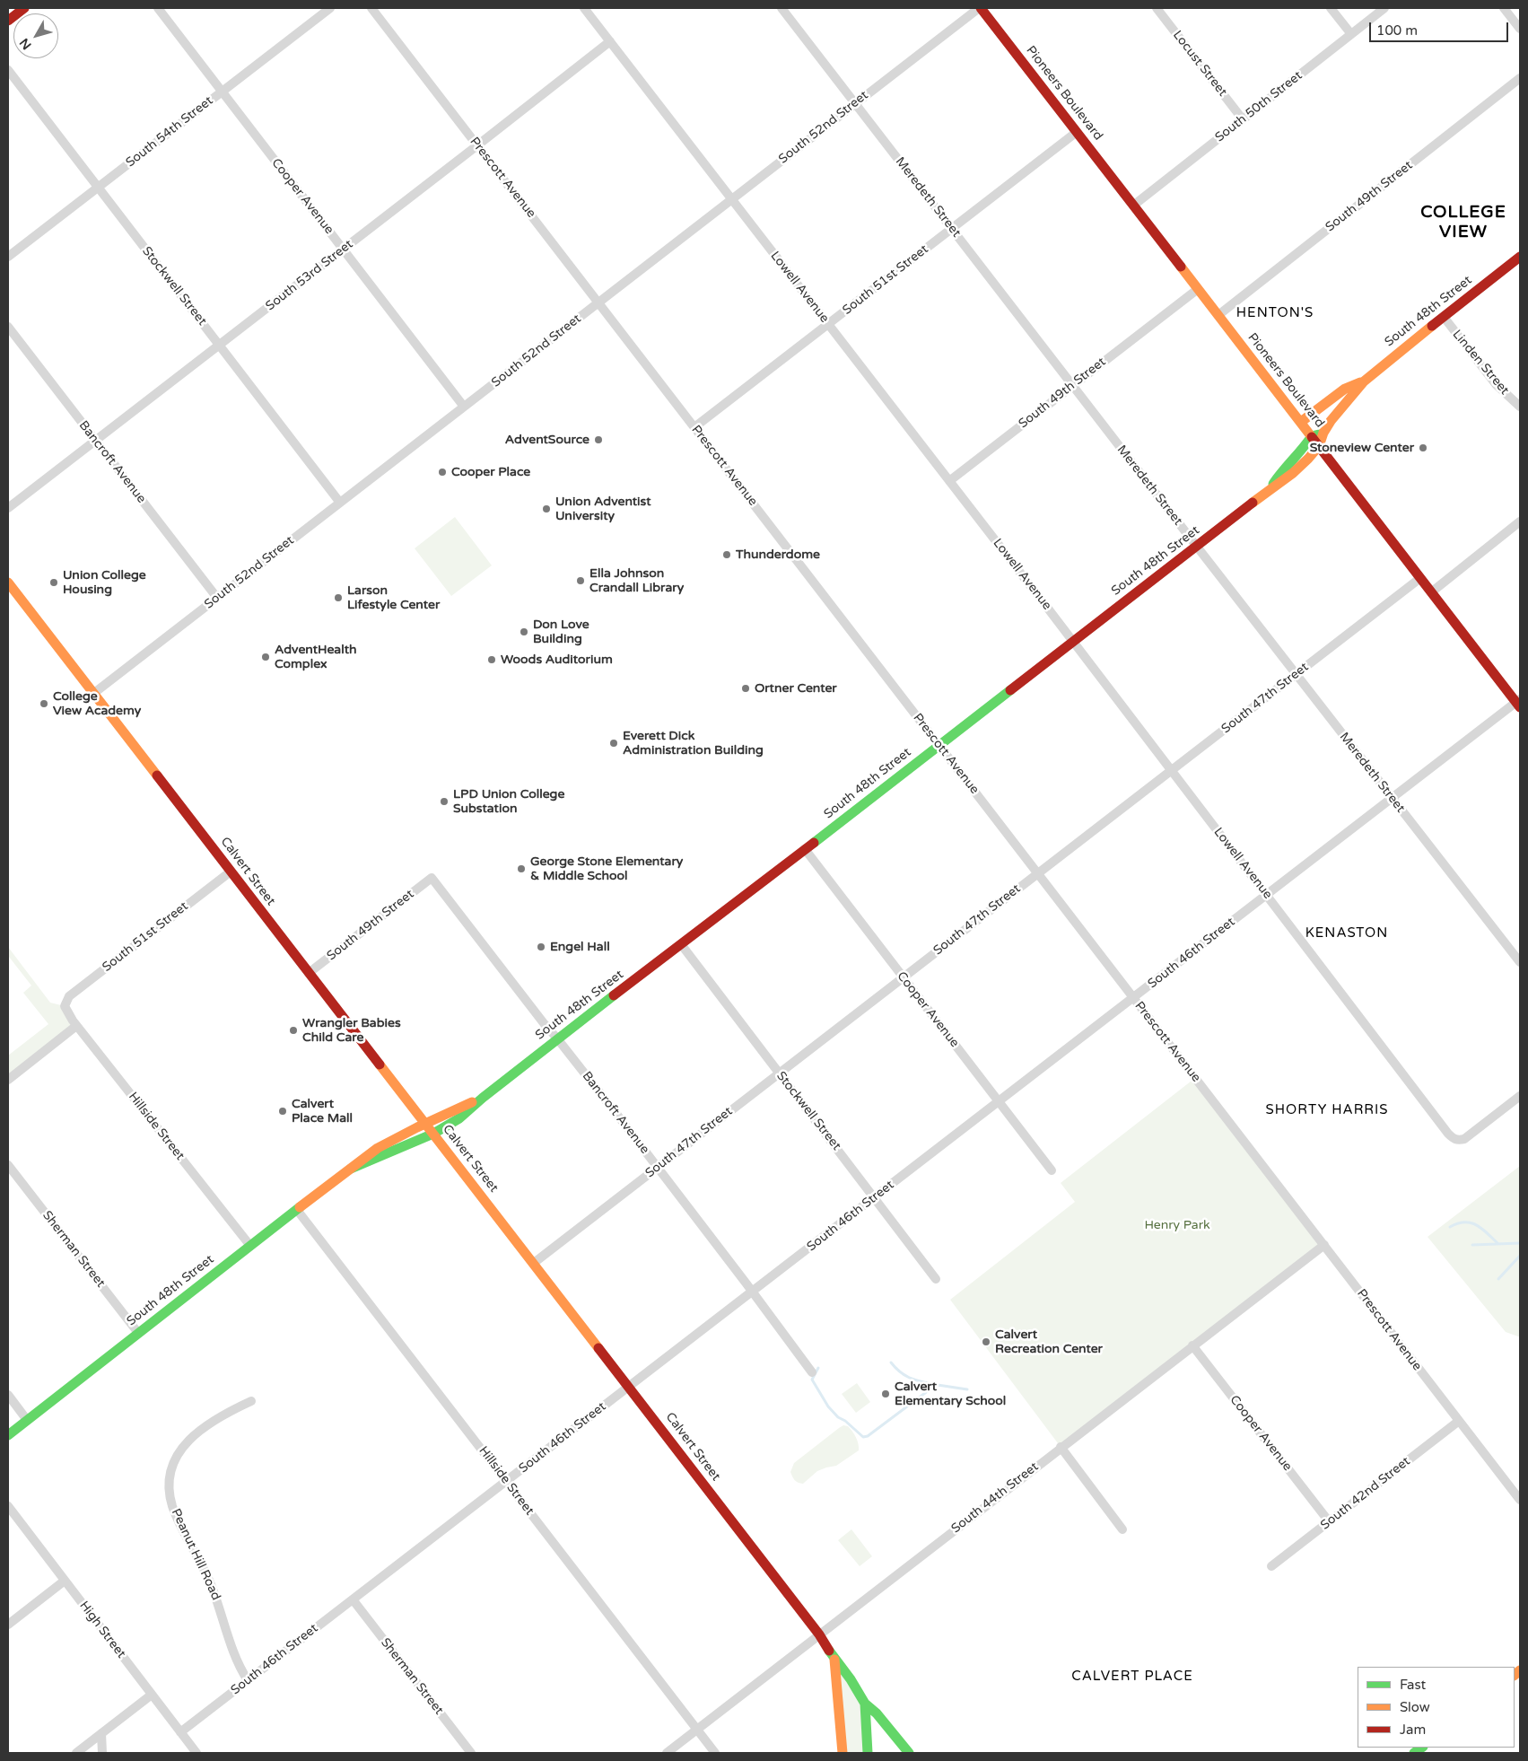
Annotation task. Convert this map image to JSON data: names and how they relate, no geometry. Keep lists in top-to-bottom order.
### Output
{
  "streets": {
    "main road": ["Pioneers Boulevard", "South 48th Street", "Calvert Street"],
    "street": [
      "Locust Street",
      "South 50th Street",
      "South 52nd Street",
      "South 54th Street",
      "Prescott Avenue",
      "Cooper Avenue",
      "South 49th Street",
      "Meredeth Street",
      "South 53rd Street",
      "South 51st Street",
      "Stockwell Street",
      "Lowell Avenue",
      "Linden Street",
      "Bancroft Avenue",
      "South 47th Street",
      "South 46th Street",
      "Hillside Street",
      "Sherman Street",
      "South 42nd Street",
      "South 44th Street",
      "Peanut Hill Road",
      "High Street"
    ]
  },
  "crossings": [
    ["Locust Street", "South 50th Street"],
    ["Pioneers Boulevard", "South 50th Street"],
    ["Pioneers Boulevard", "South 52nd Street"],
    ["Pioneers Boulevard", "South 49th Street"],
    ["Pioneers Boulevard", "South 51st Street"],
    ["Pioneers Boulevard", "South 48th Street"],
    ["Pioneers Boulevard", "South 47th Street"],
    ["Pioneers Boulevard", "South 46th Street"],
    ["South 52nd Street", "Prescott Avenue"],
    ["South 52nd Street", "Cooper Avenue"],
    ["South 52nd Street", "Meredeth Street"],
    ["South 52nd Street", "Stockwell Street"],
    ["South 52nd Street", "Lowell Avenue"],
    ["South 52nd Street", "Bancroft Avenue"],
    ["South 52nd Street", "Calvert Street"],
    ["South 54th Street", "Cooper Avenue"],
    ["South 54th Street", "Stockwell Street"],
    ["Prescott Avenue", "South 53rd Street"],
    ["Prescott Avenue", "South 51st Street"],
    ["Prescott Avenue", "South 48th Street"],
    ["Prescott Avenue", "South 47th Street"],
    ["Prescott Avenue", "South 46th Street"],
    ["Prescott Avenue", "South 42nd Street"],
    ["Prescott Avenue", "South 44th Street"],
    ["Cooper Avenue", "South 53rd Street"],
    ["Cooper Avenue", "South 48th Street"],
    ["Cooper Avenue", "South 47th Street"],
    ["Cooper Avenue", "South 46th Street"],
    ["Cooper Avenue", "South 42nd Street"],
    ["Cooper Avenue", "South 44th Street"],
    ["South 49th Street", "Meredeth Street"],
    ["South 49th Street", "Lowell Avenue"],
    ["South 49th Street", "Bancroft Avenue"],
    ["South 49th Street", "Calvert Street"],
    ["Meredeth Street", "South 51st Street"],
    ["Meredeth Street", "South 48th Street"],
    ["Meredeth Street", "South 47th Street"],
    ["Meredeth Street", "South 46th Street"],
    ["South 53rd Street", "Stockwell Street"],
    ["South 53rd Street", "Lowell Avenue"],
    ["South 53rd Street", "Bancroft Avenue"],
    ["South 51st Street", "Lowell Avenue"],
    ["South 51st Street", "Calvert Street"],
    ["South 51st Street", "Hillside Street"],
    ["Stockwell Street", "South 48th Street"],
    ["Stockwell Street", "South 47th Street"],
    ["Stockwell Street", "South 46th Street"],
    ["Lowell Avenue", "South 48th Street"],
    ["Lowell Avenue", "South 47th Street"],
    ["Lowell Avenue", "South 46th Street"],
    ["South 48th Street", "Linden Street"],
    ["South 48th Street", "Bancroft Avenue"],
    ["South 48th Street", "Calvert Street"],
    ["South 48th Street", "Hillside Street"],
    ["South 48th Street", "Sherman Street"],
    ["Bancroft Avenue", "South 47th Street"],
    ["Bancroft Avenue", "South 46th Street"],
    ["South 47th Street", "Calvert Street"],
    ["Calvert Street", "South 46th Street"],
    ["Calvert Street", "South 44th Street"],
    ["South 46th Street", "Hillside Street"],
    ["South 46th Street", "Sherman Street"],
    ["South 46th Street", "Peanut Hill Road"],
    ["South 46th Street", "High Street"],
    ["Hillside Street", "South 44th Street"]
  ],
  "districts": [
    "COLLEGE VIEW",
    "HENTON'S",
    "KENASTON",
    "SHORTY HARRIS",
    "CALVERT PLACE"
  ],
  "parks": ["Henry Park"],
  "places": [
    "AdventSource",
    "Stoneview Center",
    "Cooper Place",
    "Union Adventist University",
    "Thunderdome",
    "Ella Johnson Crandall Library",
    "Union College Housing",
    "Larson Lifestyle Center",
    "Don Love Building",
    "AdventHealth Complex",
    "Woods Auditorium",
    "Ortner Center",
    "College View Academy",
    "Everett Dick Administration Building",
    "LPD Union College Substation",
    "George Stone Elementary & Middle School",
    "Engel Hall",
    "Wrangler Babies Child Care",
    "Calvert Place Mall",
    "Calvert Recreation Center",
    "Calvert Elementary School"
  ],
  "legend": ["Fast", "Slow", "Jam"],
  "scale_bar": "100 m",
  "north": "bottom left"
}
